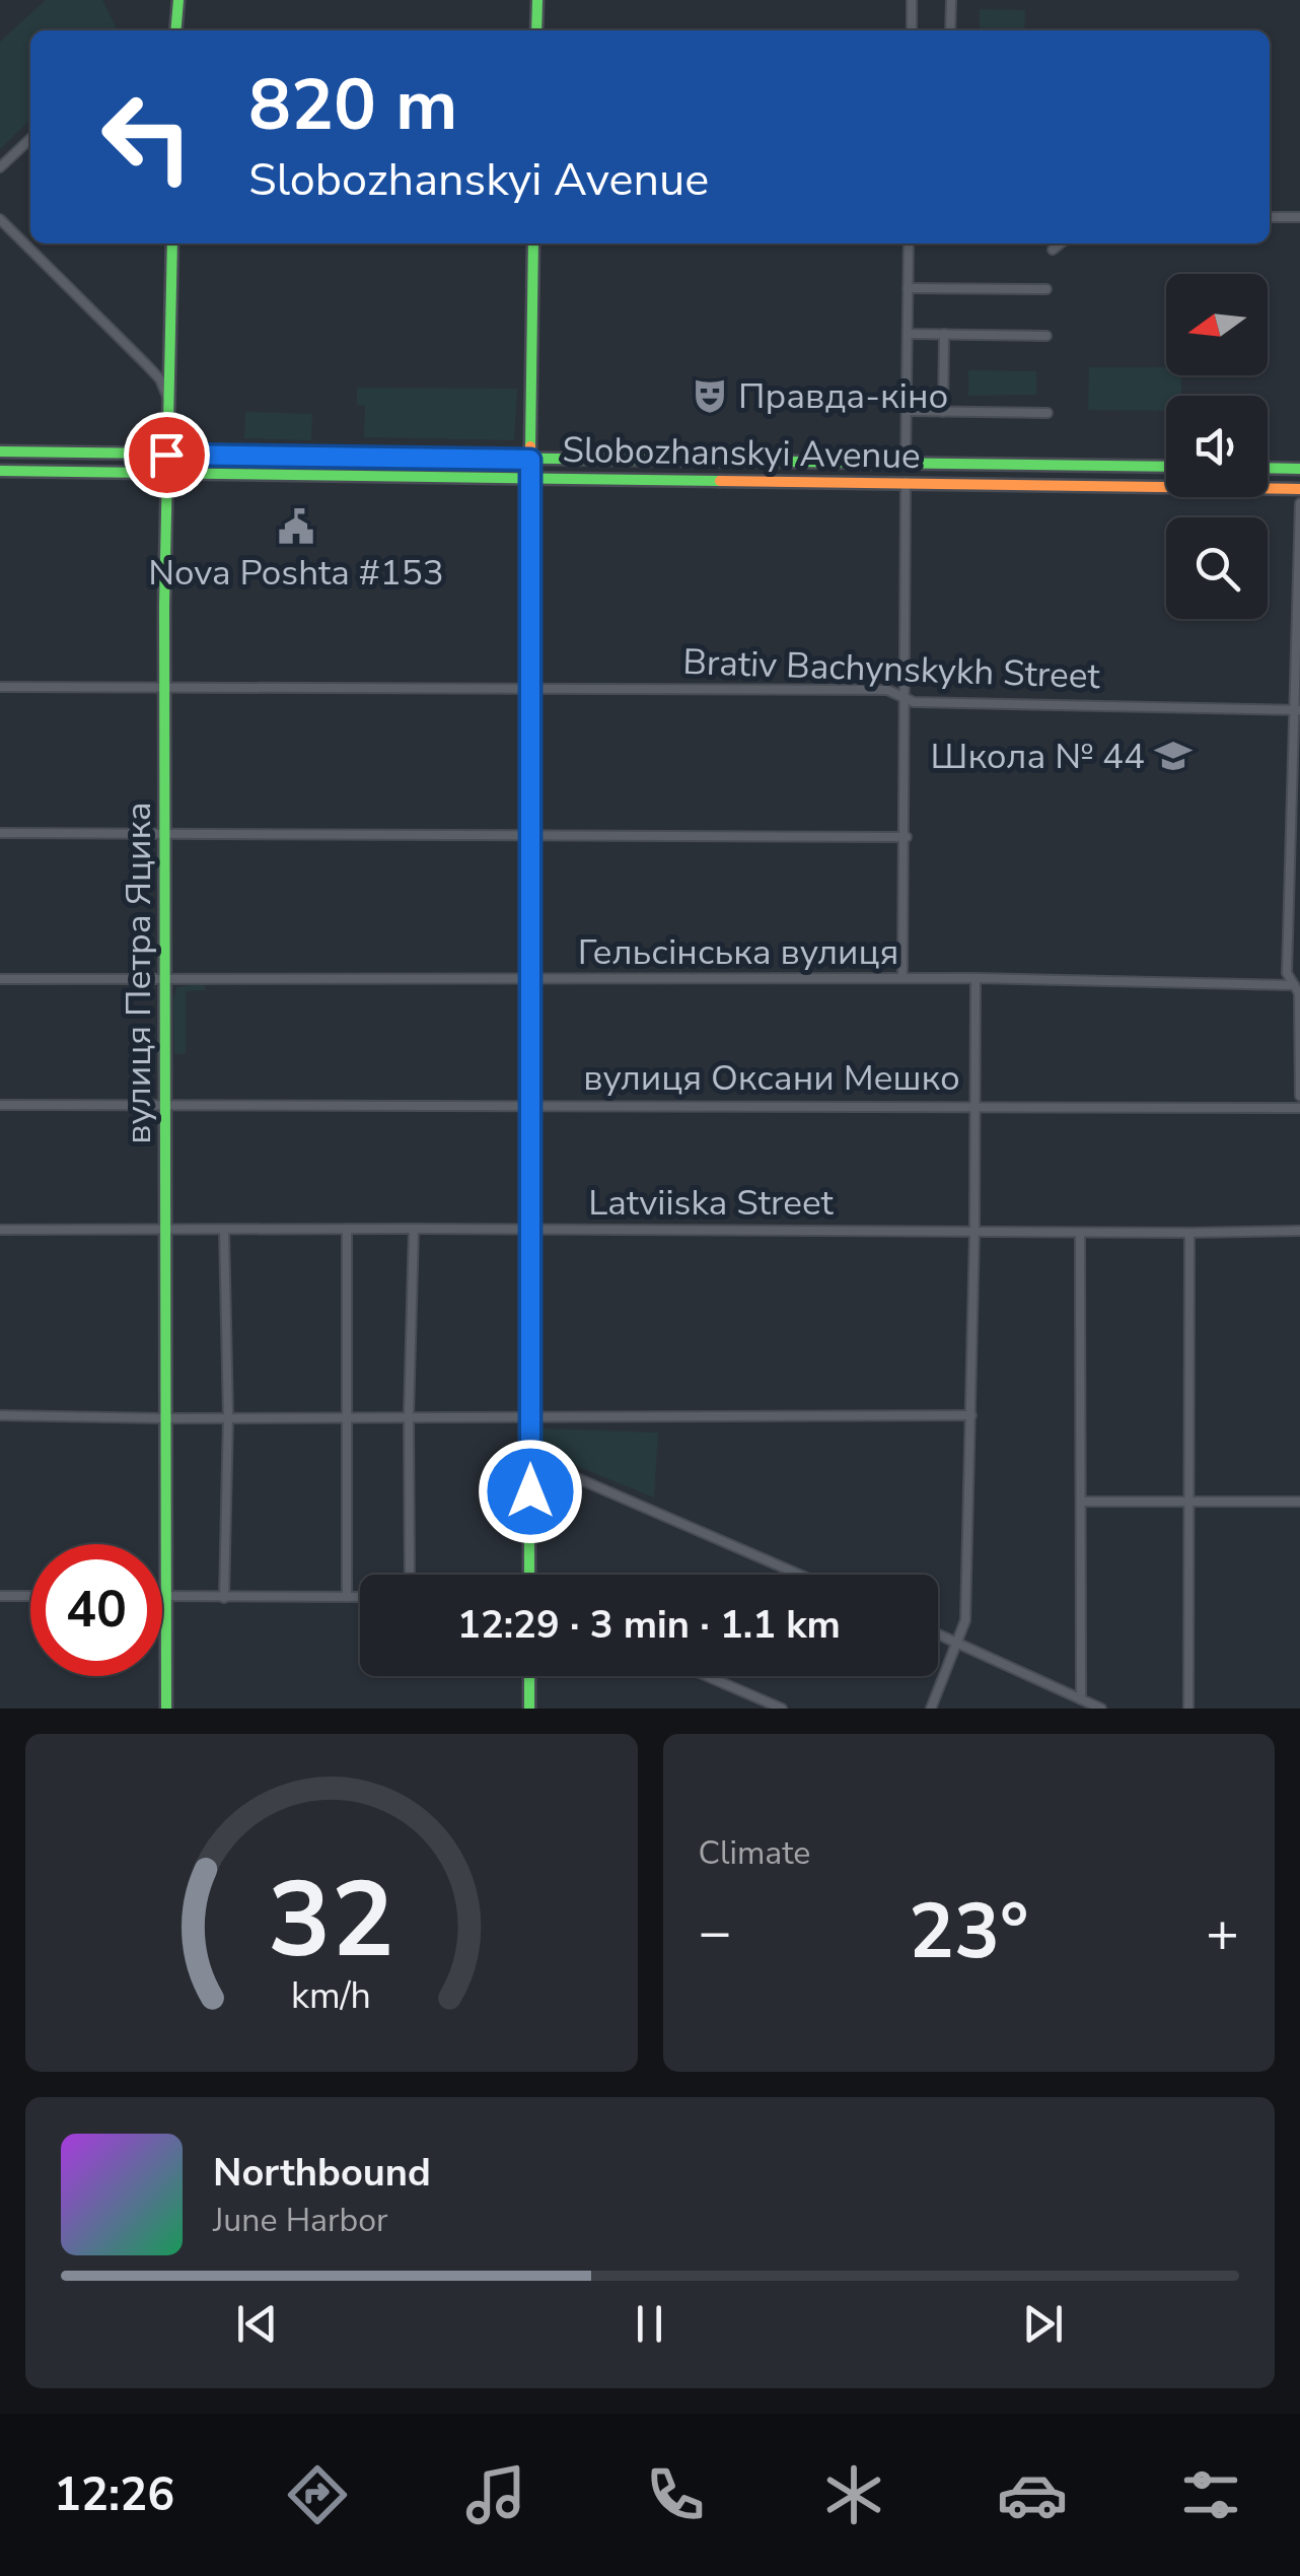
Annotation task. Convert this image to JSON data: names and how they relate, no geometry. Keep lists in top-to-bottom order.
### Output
{
  "streets": {
    "street": [
      "Slobozhanskyi Avenue",
      "Brativ Bachynskykh Street",
      "Гельсінська вулиця",
      "вулиця Петра Яцика",
      "вулиця Оксани Мешко",
      "Latviiska Street"
    ]
  },
  "crossings": [
    ["Slobozhanskyi Avenue", "вулиця Петра Яцика"],
    ["Brativ Bachynskykh Street", "вулиця Петра Яцика"],
    ["Гельсінська вулиця", "вулиця Петра Яцика"],
    ["вулиця Петра Яцика", "вулиця Оксани Мешко"],
    ["вулиця Петра Яцика", "Latviiska Street"]
  ],
  "places": {
    "theatre": ["Правда-кіно"],
    "public building": ["Nova Poshta #153"],
    "school or university": ["Школа № 44"]
  },
  "north": "left",
  "page": {
    "turn": ["820 m", "Slobozhanskyi Avenue"],
    "limit": "40",
    "trip": "12:29 · 3 min · 1.1 km",
    "tile": "Climate",
    "heat": ["−", "23°", "+"],
    "song": ["Northbound", "June Harbor"],
    "tabs": "12:26",
    "gauge": ["32", "km/h"]
  }
}
